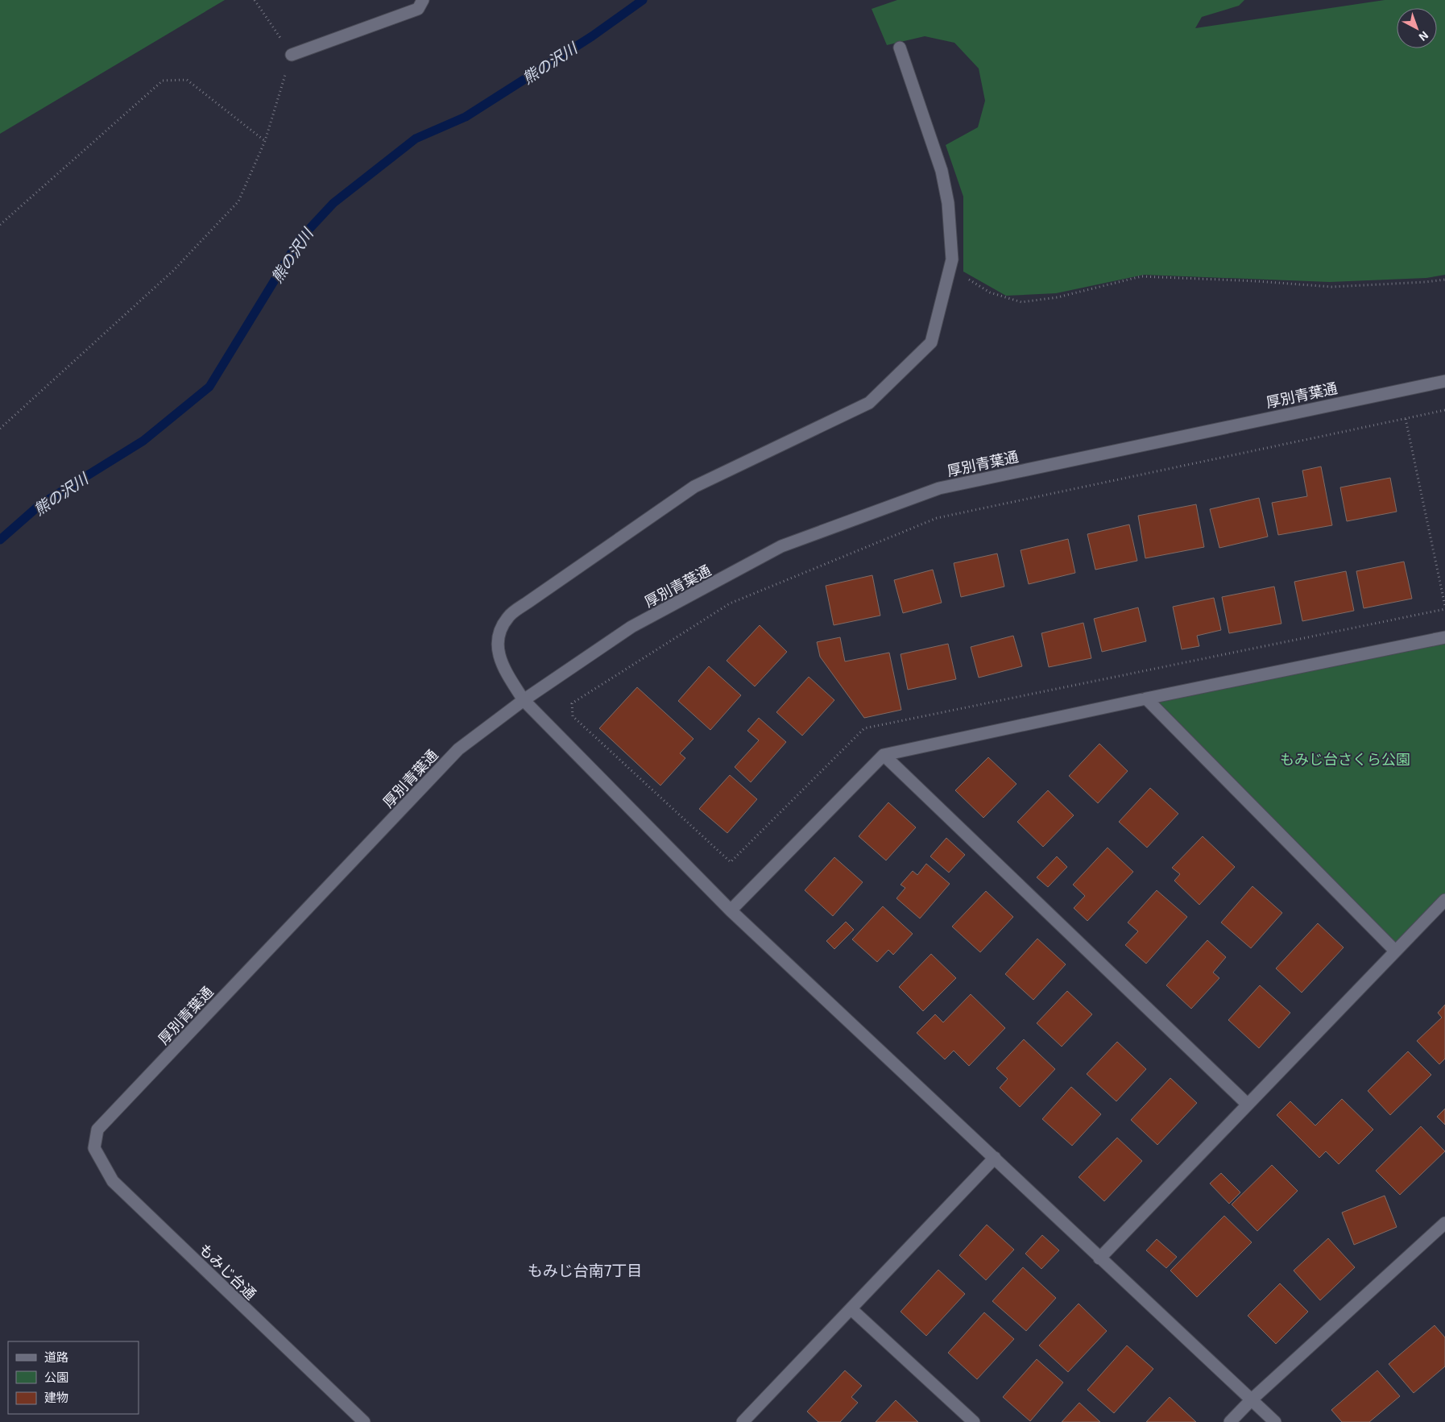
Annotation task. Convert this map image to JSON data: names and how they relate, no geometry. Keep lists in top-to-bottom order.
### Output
{
  "streets": {
    "street": ["厚別青葉通", "もみじ台通"]
  },
  "crossings": [
    ["厚別青葉通", "もみじ台通"]
  ],
  "districts": ["もみじ台南7丁目"],
  "water": ["熊の沢川"],
  "parks": ["もみじ台さくら公園"],
  "legend": ["道路", "公園", "建物"],
  "north": "bottom right"
}
